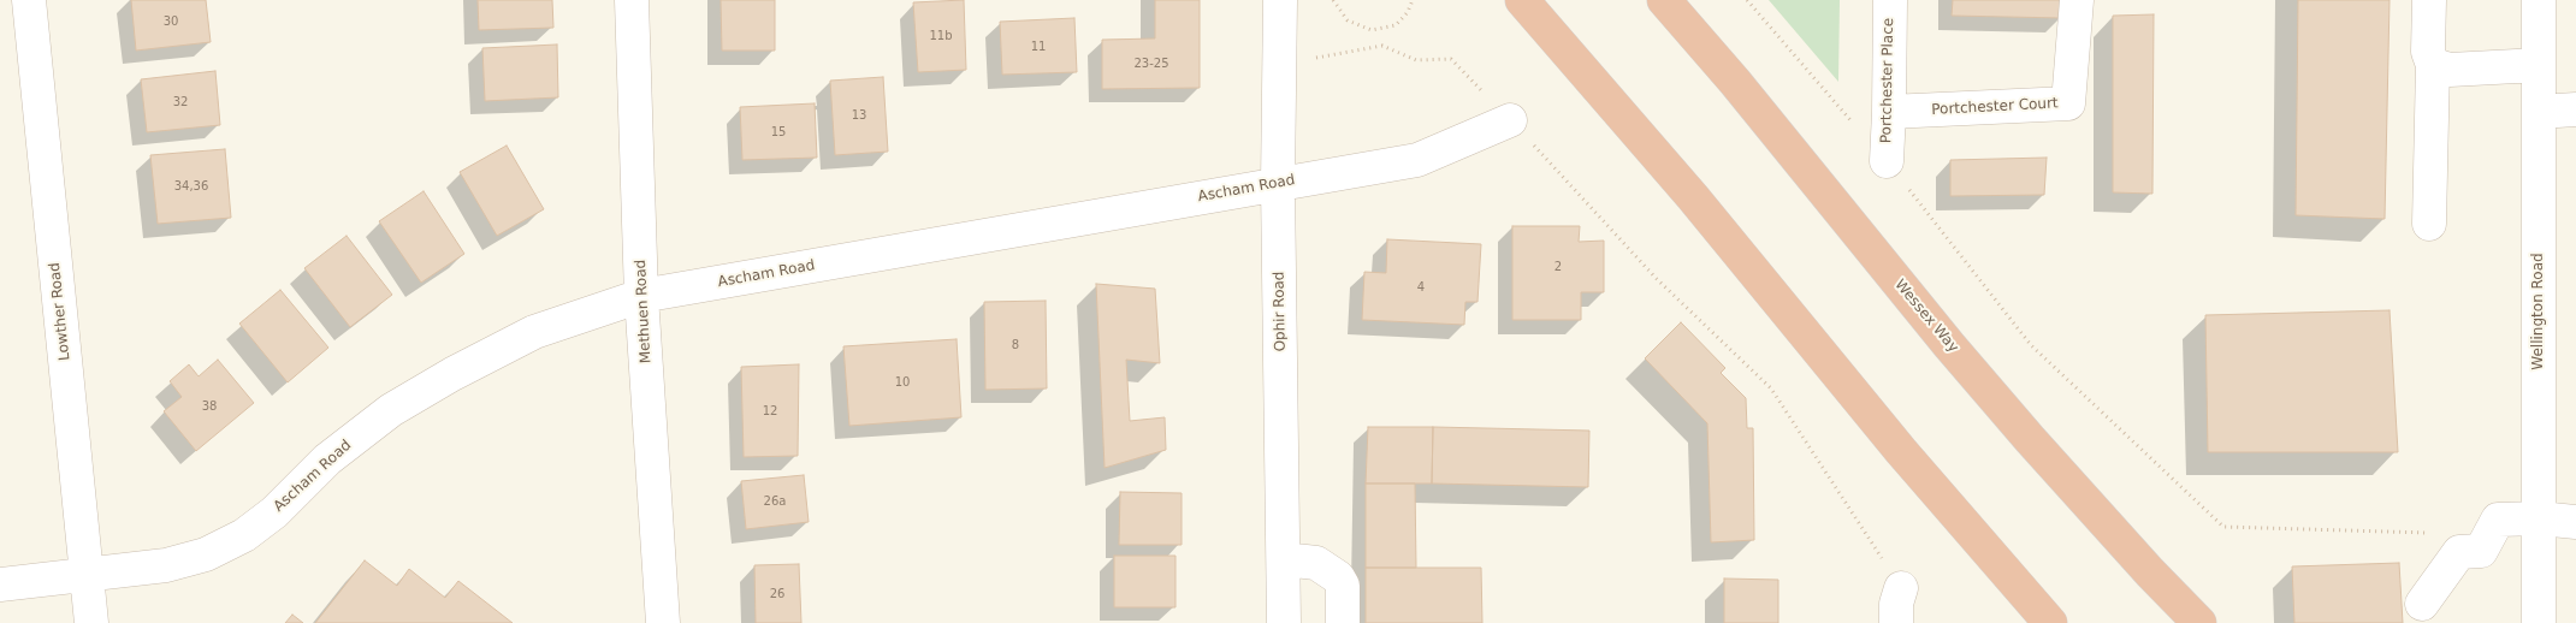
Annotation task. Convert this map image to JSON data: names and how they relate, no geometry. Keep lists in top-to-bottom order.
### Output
{
  "streets": {
    "highway": ["Wessex Way"],
    "street": [
      "Portchester Place",
      "Portchester Court",
      "Ascham Road",
      "Lowther Road",
      "Methuen Road",
      "Ophir Road",
      "Wellington Road"
    ]
  },
  "crossings": [
    ["Portchester Place", "Portchester Court"],
    ["Ascham Road", "Lowther Road"],
    ["Ascham Road", "Methuen Road"],
    ["Ascham Road", "Ophir Road"]
  ],
  "house_numbers": [
    "30",
    "11b",
    "11",
    "23-25",
    "32",
    "13",
    "15",
    "34,36",
    "2",
    "4",
    "8",
    "10",
    "38",
    "12",
    "26a",
    "26"
  ]
}
